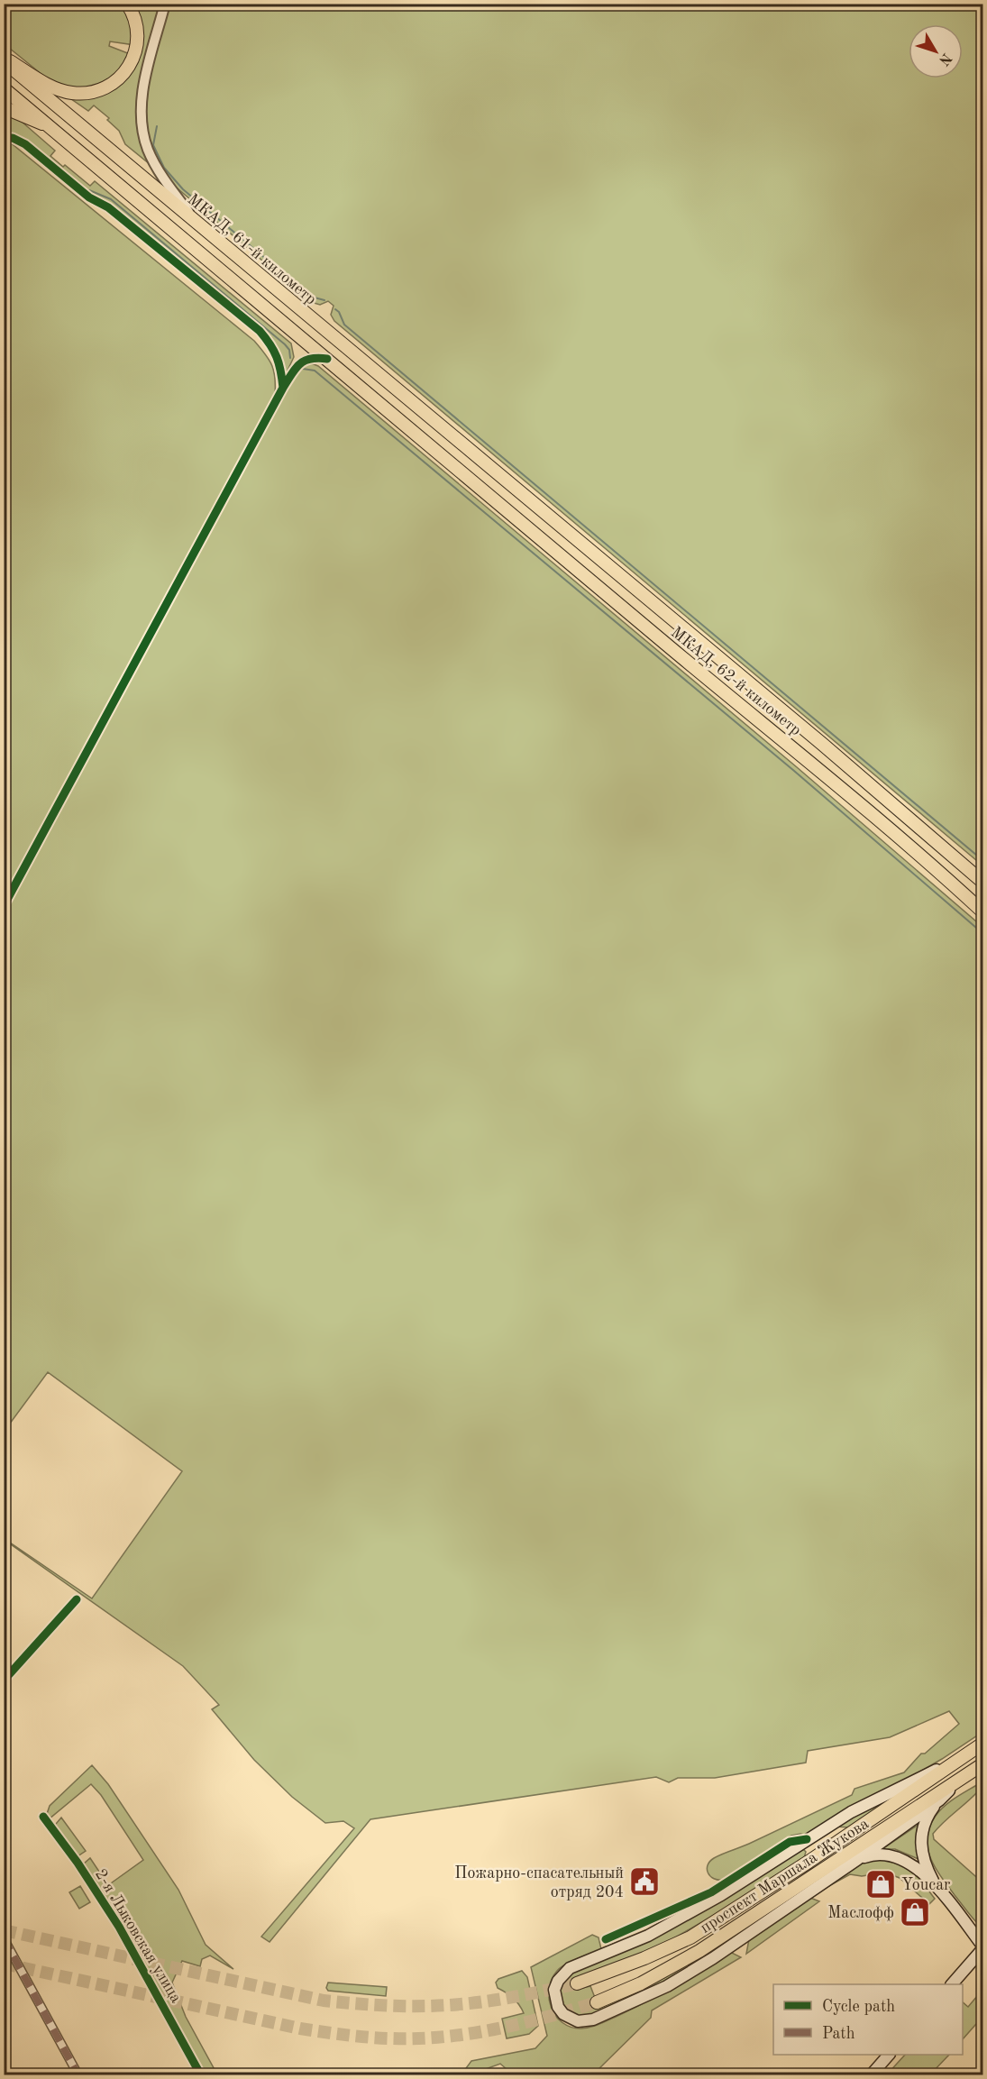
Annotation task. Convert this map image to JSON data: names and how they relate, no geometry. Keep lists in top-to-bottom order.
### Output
{
  "streets": {
    "main road": ["МКАД, 61-й километр", "МКАД, 62-й километр", "проспект Маршала Жукова"],
    "street": ["2-я Лыковская улица"]
  },
  "crossings": [
    ["МКАД, 61-й километр", "МКАД, 62-й километр"]
  ],
  "places": {
    "public building": ["Пожарно-спасательный отряд 204"],
    "shop": ["Youcar", "Маслофф"]
  },
  "legend": ["Cycle path", "Path"],
  "north": "bottom right"
}
